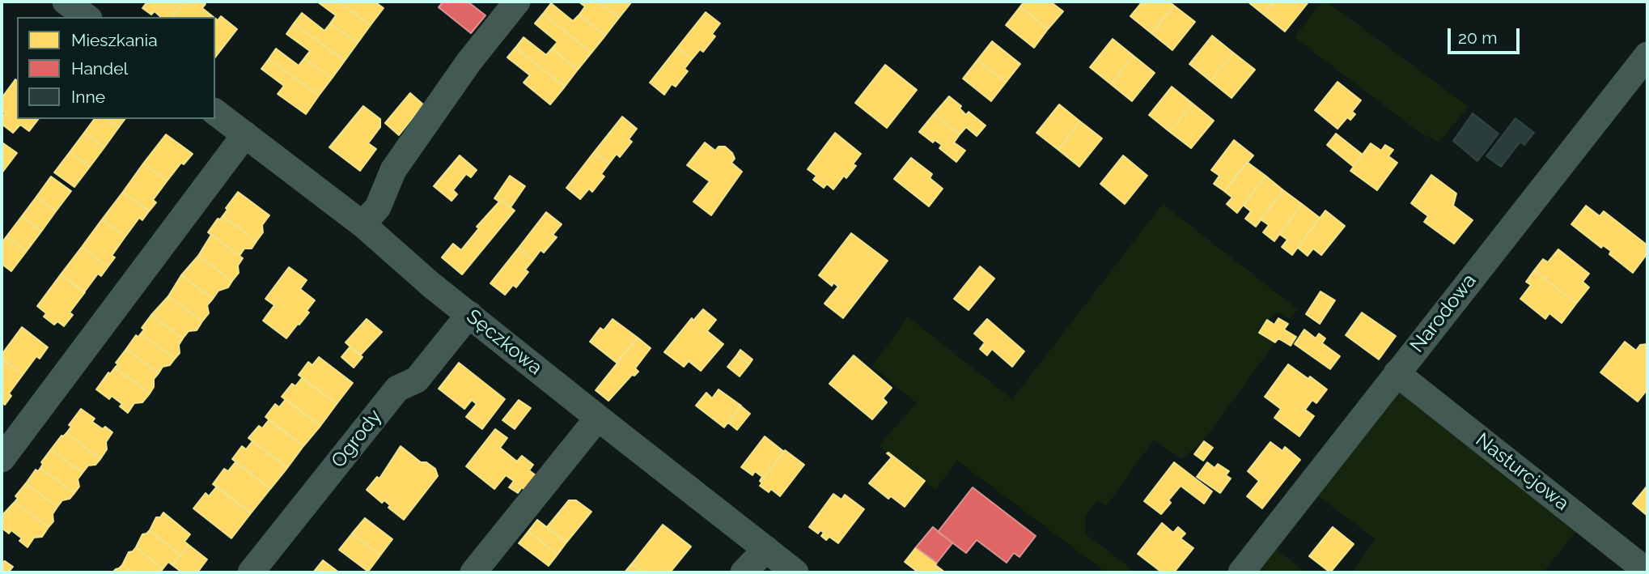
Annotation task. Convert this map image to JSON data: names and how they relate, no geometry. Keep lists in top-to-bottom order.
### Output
{
  "streets": {
    "street": [
      "Narodowa",
      "Sęczkowa",
      "Ogrody",
      "Nasturcjowa"
    ]
  },
  "crossings": [
    ["Narodowa", "Nasturcjowa"],
    ["Sęczkowa", "Ogrody"]
  ],
  "legend": ["Mieszkania", "Handel", "Inne"],
  "scale_bar": "20 m"
}
